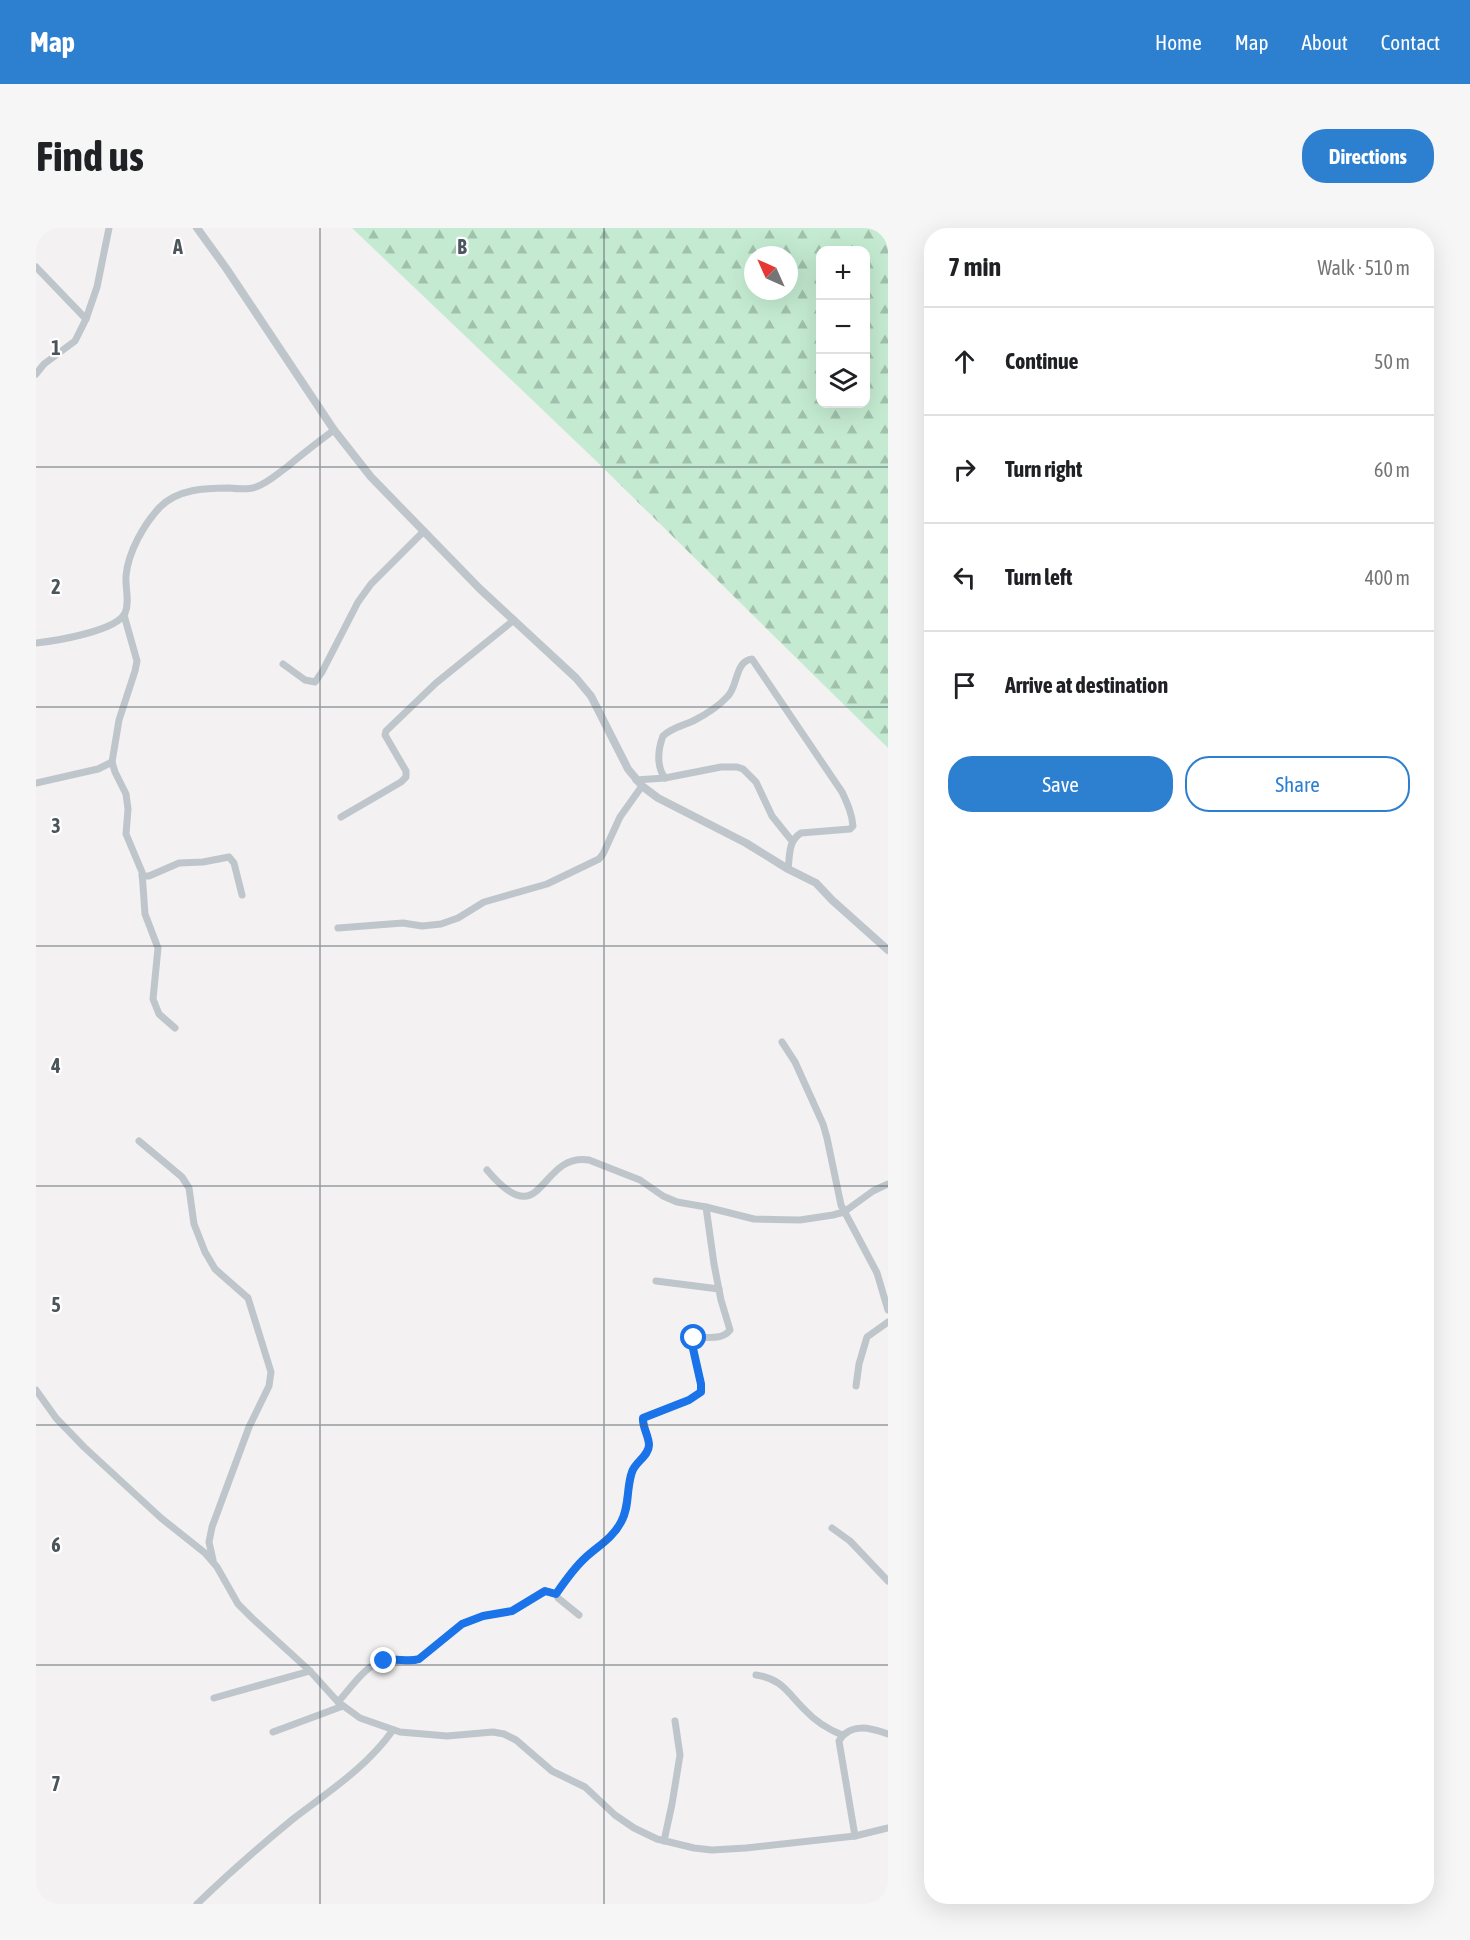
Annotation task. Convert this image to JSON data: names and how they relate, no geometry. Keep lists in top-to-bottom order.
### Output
{
  "north": "top left",
  "page": {
    "header": "Map",
    "nav": [
      "Home",
      "Map",
      "About",
      "Contact"
    ],
    "buttons": [
      "Directions",
      ["Save", "Share"]
    ],
    "title": "Find us",
    "heading": ["7 min", "Walk · 510 m"],
    "map_buttons": ["+", "−"],
    "list": [
      ["Continue", "50 m"],
      ["Turn right", "60 m"],
      ["Turn left", "400 m"],
      "Arrive at destination"
    ]
  },
  "grid": {
    "columns": ["A", "B"],
    "rows": [
      "1",
      "2",
      "3",
      "4",
      "5",
      "6",
      "7"
    ]
  }
}
